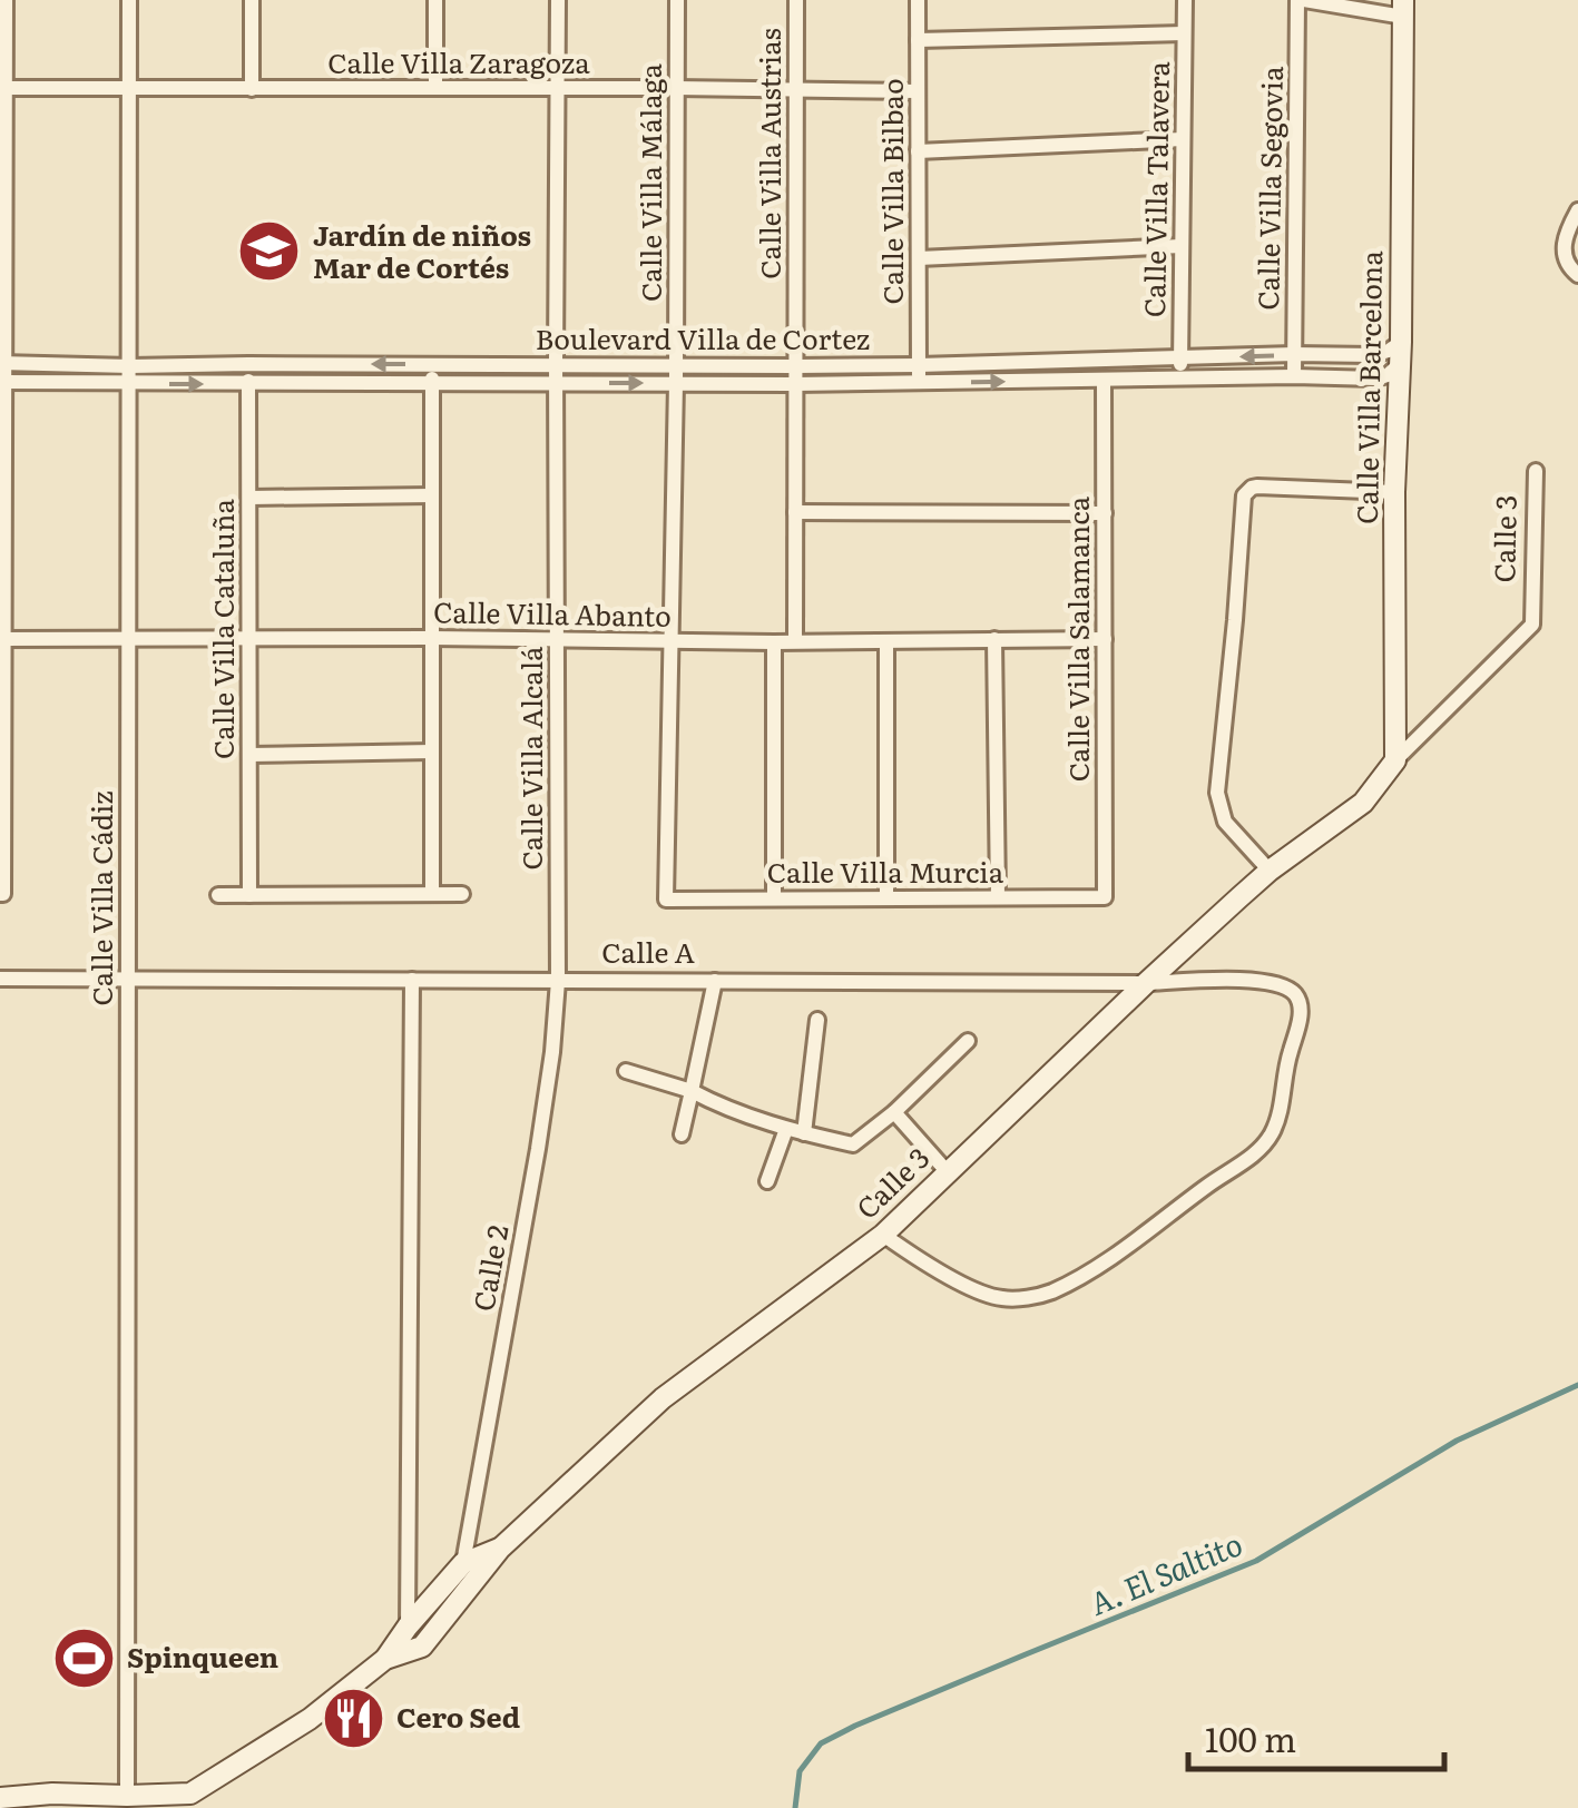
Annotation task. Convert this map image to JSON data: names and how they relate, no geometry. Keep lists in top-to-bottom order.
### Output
{
  "streets": {
    "street": [
      "Calle Villa Zaragoza",
      "Calle Villa Austrias",
      "Calle Villa Málaga",
      "Calle Villa Segovia",
      "Calle Villa Talavera",
      "Calle Villa Bilbao",
      "Boulevard Villa de Cortez",
      "Calle Villa Barcelona",
      "Calle 3",
      "Calle Villa Abanto",
      "Calle Villa Cataluña",
      "Calle Villa Salamanca",
      "Calle Villa Alcalá",
      "Calle Villa Murcia",
      "Calle Villa Cádiz",
      "Calle A",
      "Calle 2"
    ]
  },
  "crossings": [
    ["Calle Villa Zaragoza", "Calle Villa Austrias"],
    ["Calle Villa Zaragoza", "Calle Villa Málaga"],
    ["Calle Villa Zaragoza", "Calle Villa Bilbao"],
    ["Calle Villa Zaragoza", "Calle Villa Alcalá"],
    ["Calle Villa Zaragoza", "Calle Villa Cádiz"],
    ["Calle Villa Austrias", "Boulevard Villa de Cortez"],
    ["Calle Villa Austrias", "Calle Villa Abanto"],
    ["Calle Villa Málaga", "Boulevard Villa de Cortez"],
    ["Calle Villa Málaga", "Calle Villa Abanto"],
    ["Calle Villa Málaga", "Calle Villa Murcia"],
    ["Calle Villa Segovia", "Boulevard Villa de Cortez"],
    ["Calle Villa Segovia", "Calle Villa Barcelona"],
    ["Calle Villa Talavera", "Boulevard Villa de Cortez"],
    ["Calle Villa Bilbao", "Boulevard Villa de Cortez"],
    ["Boulevard Villa de Cortez", "Calle Villa Barcelona"],
    ["Boulevard Villa de Cortez", "Calle Villa Cataluña"],
    ["Boulevard Villa de Cortez", "Calle Villa Salamanca"],
    ["Boulevard Villa de Cortez", "Calle Villa Alcalá"],
    ["Boulevard Villa de Cortez", "Calle Villa Cádiz"],
    ["Calle Villa Barcelona", "Calle 3"],
    ["Calle 3", "Calle Villa Cádiz"],
    ["Calle 3", "Calle A"],
    ["Calle Villa Abanto", "Calle Villa Cataluña"],
    ["Calle Villa Abanto", "Calle Villa Salamanca"],
    ["Calle Villa Abanto", "Calle Villa Alcalá"],
    ["Calle Villa Abanto", "Calle Villa Cádiz"],
    ["Calle Villa Salamanca", "Calle Villa Murcia"],
    ["Calle Villa Alcalá", "Calle A"],
    ["Calle Villa Alcalá", "Calle 2"],
    ["Calle Villa Cádiz", "Calle A"],
    ["Calle A", "Calle 2"]
  ],
  "water": ["A. El Saltito"],
  "places": {
    "school or university": ["Jardín de niños Mar de Cortés"],
    "sports": ["Spinqueen"],
    "restaurant": ["Cero Sed"]
  },
  "scale_bar": "100 m"
}
